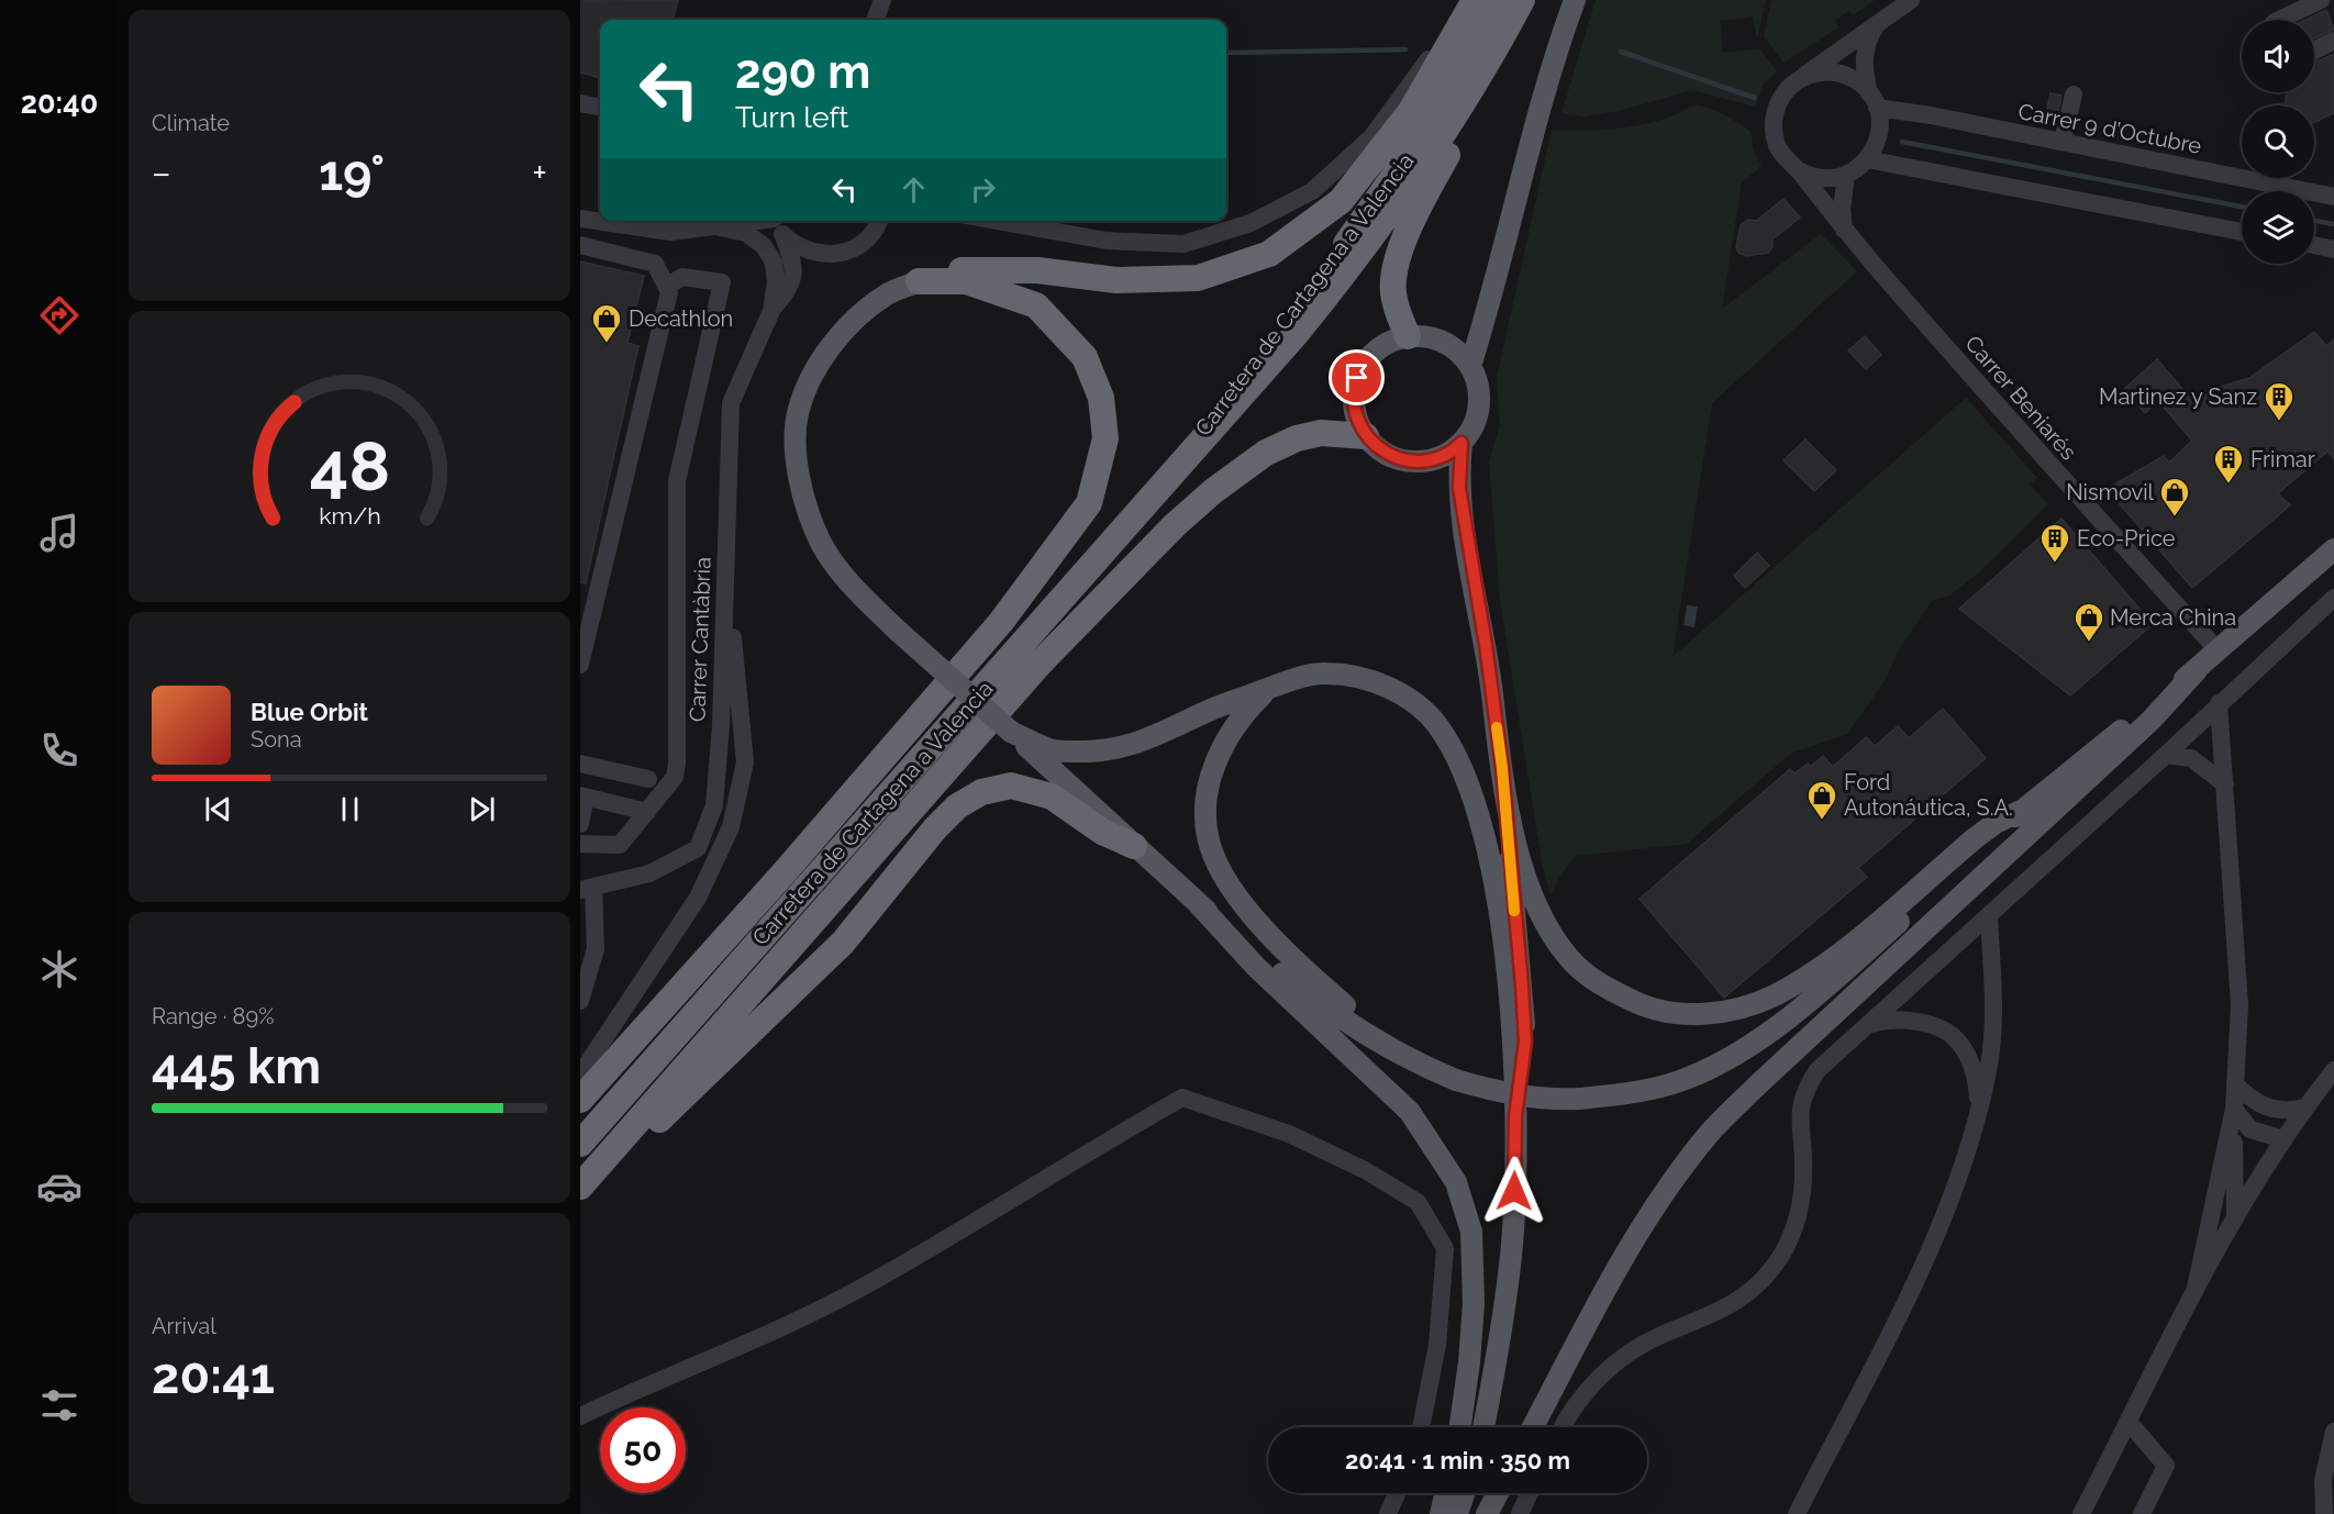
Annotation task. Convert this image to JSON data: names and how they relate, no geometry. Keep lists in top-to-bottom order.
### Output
{
  "streets": {
    "highway": ["Carretera de Cartagena a Valencia"],
    "street": ["Carrer 9 d’Octubre", "Carrer Beniarés", "Carrer Cantàbria"]
  },
  "crossings": [
    ["Carrer 9 d’Octubre", "Carrer Beniarés"]
  ],
  "places": {
    "shop": [
      "Decathlon",
      "Nismovil",
      "Merca China",
      "Ford Autonáutica, S.A."
    ],
    "building": ["Martinez y Sanz", "Frimar", "Eco-Price"]
  },
  "page": {
    "tabs": "20:40",
    "tile": [
      "Climate",
      ["Range · 89%", "445 km"],
      ["Arrival", "20:41"]
    ],
    "turn": ["290 m", "Turn left"],
    "heat": ["−", "19°", "+"],
    "song": ["Blue Orbit", "Sona"],
    "limit": "50",
    "trip": "20:41 · 1 min · 350 m",
    "gauge": ["48", "km/h"]
  }
}
